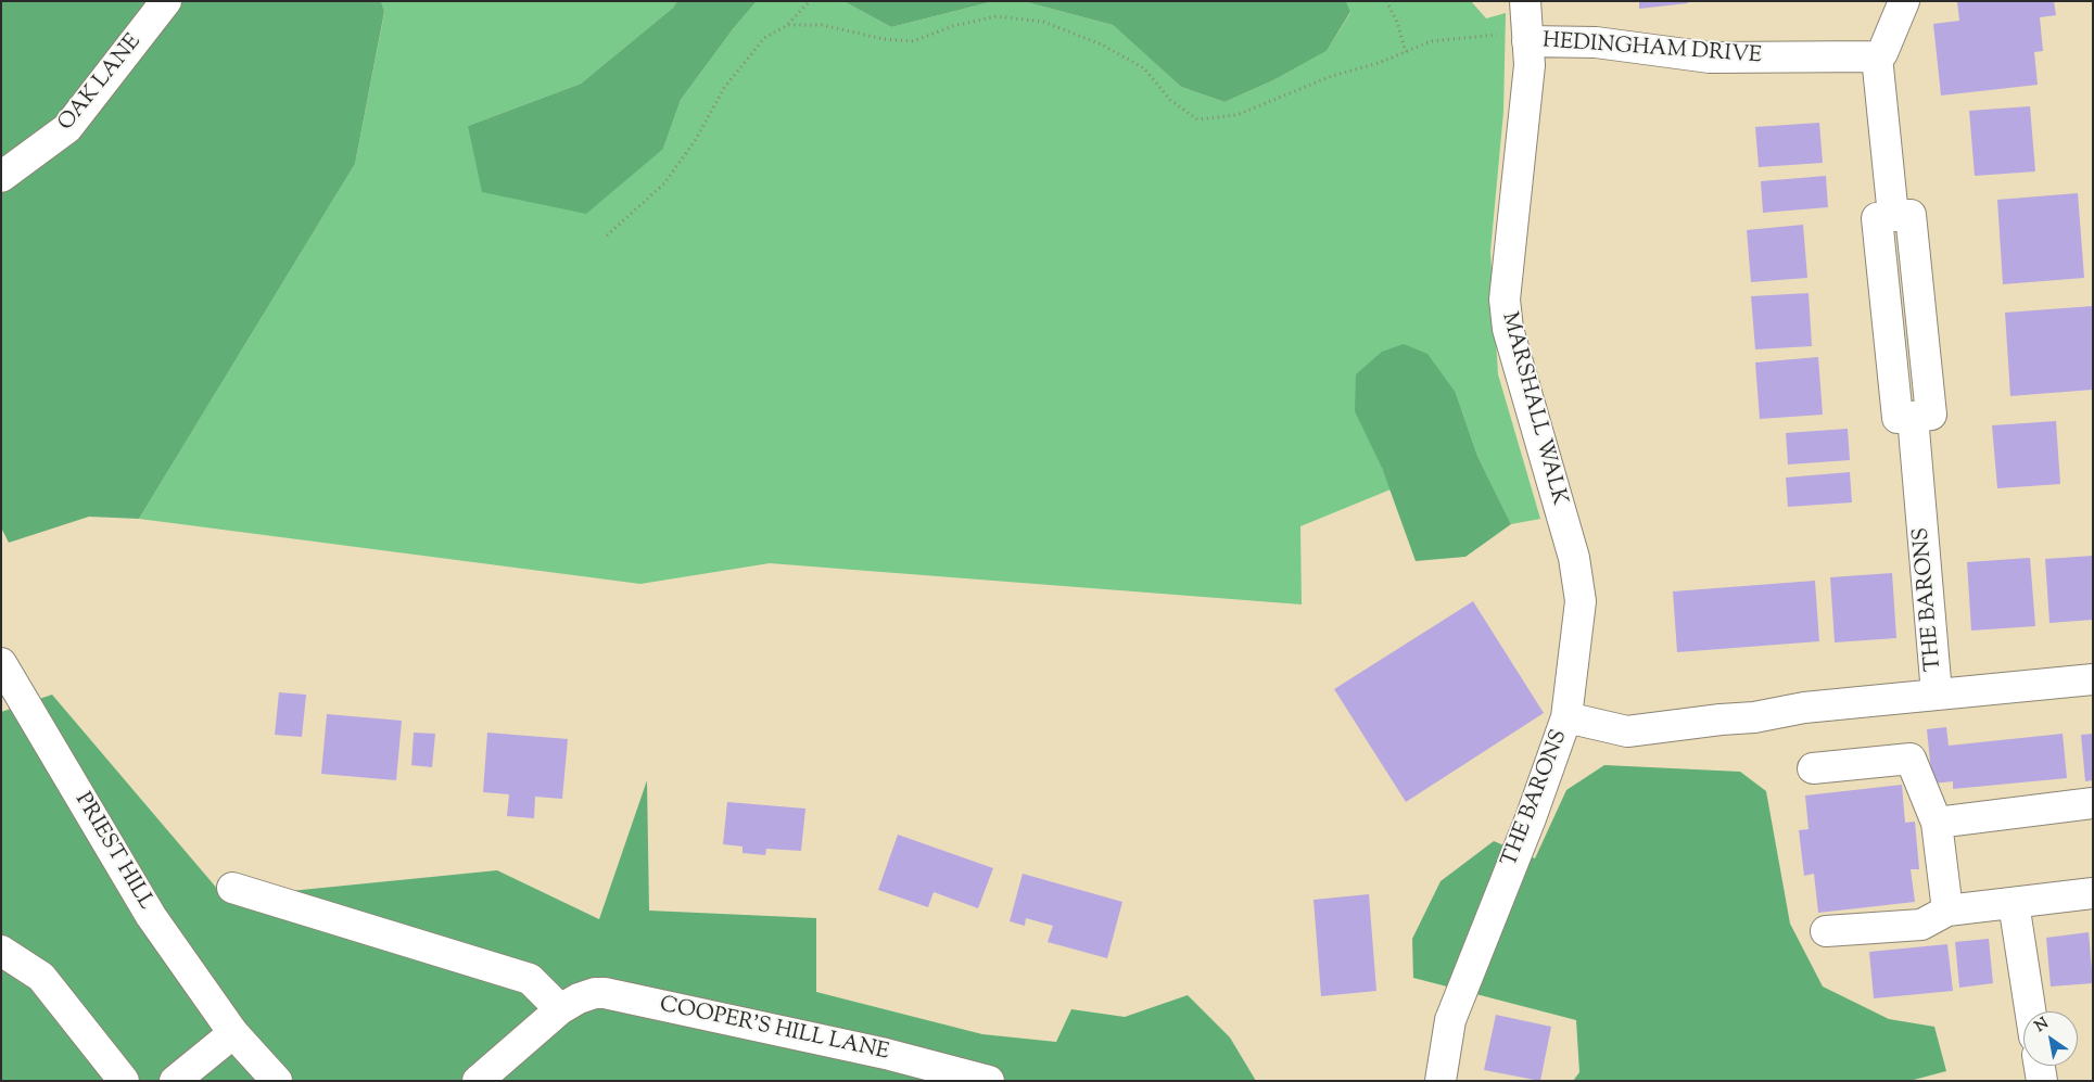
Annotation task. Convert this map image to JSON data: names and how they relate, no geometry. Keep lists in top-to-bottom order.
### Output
{
  "streets": {
    "street": [
      "HEDINGHAM DRIVE",
      "OAK LANE",
      "MARSHALL WALK",
      "THE BARONS",
      "PRIEST HILL",
      "COOPER'S HILL LANE"
    ]
  },
  "crossings": [
    ["HEDINGHAM DRIVE", "MARSHALL WALK"],
    ["HEDINGHAM DRIVE", "THE BARONS"],
    ["MARSHALL WALK", "THE BARONS"]
  ],
  "north": "top left"
}
